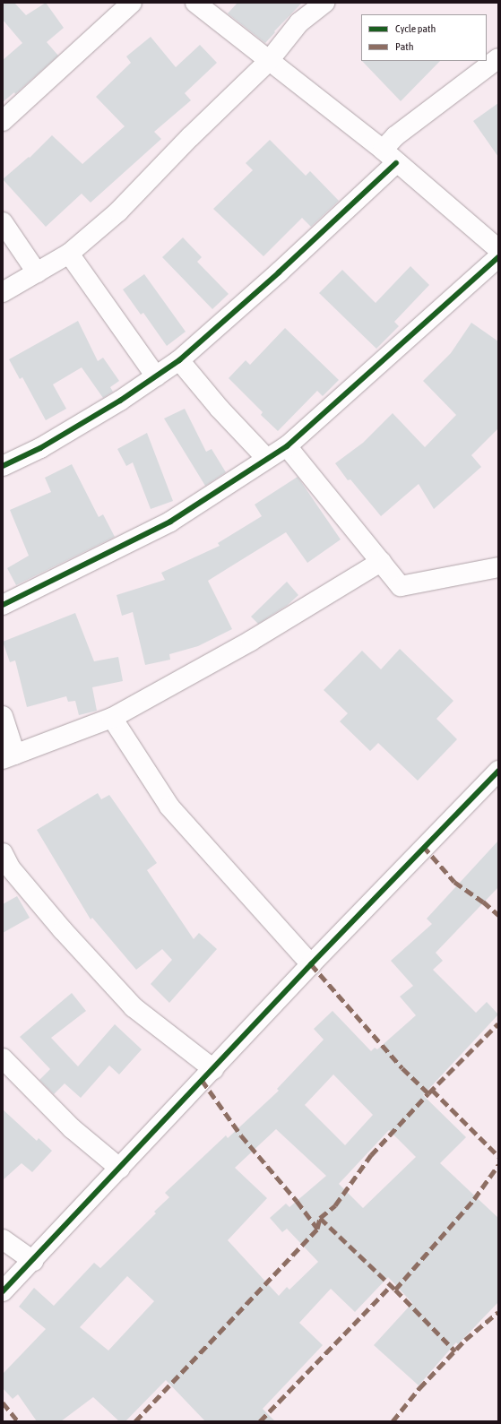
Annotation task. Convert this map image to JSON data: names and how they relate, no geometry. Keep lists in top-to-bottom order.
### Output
{
  "legend": ["Cycle path", "Path"]
}
